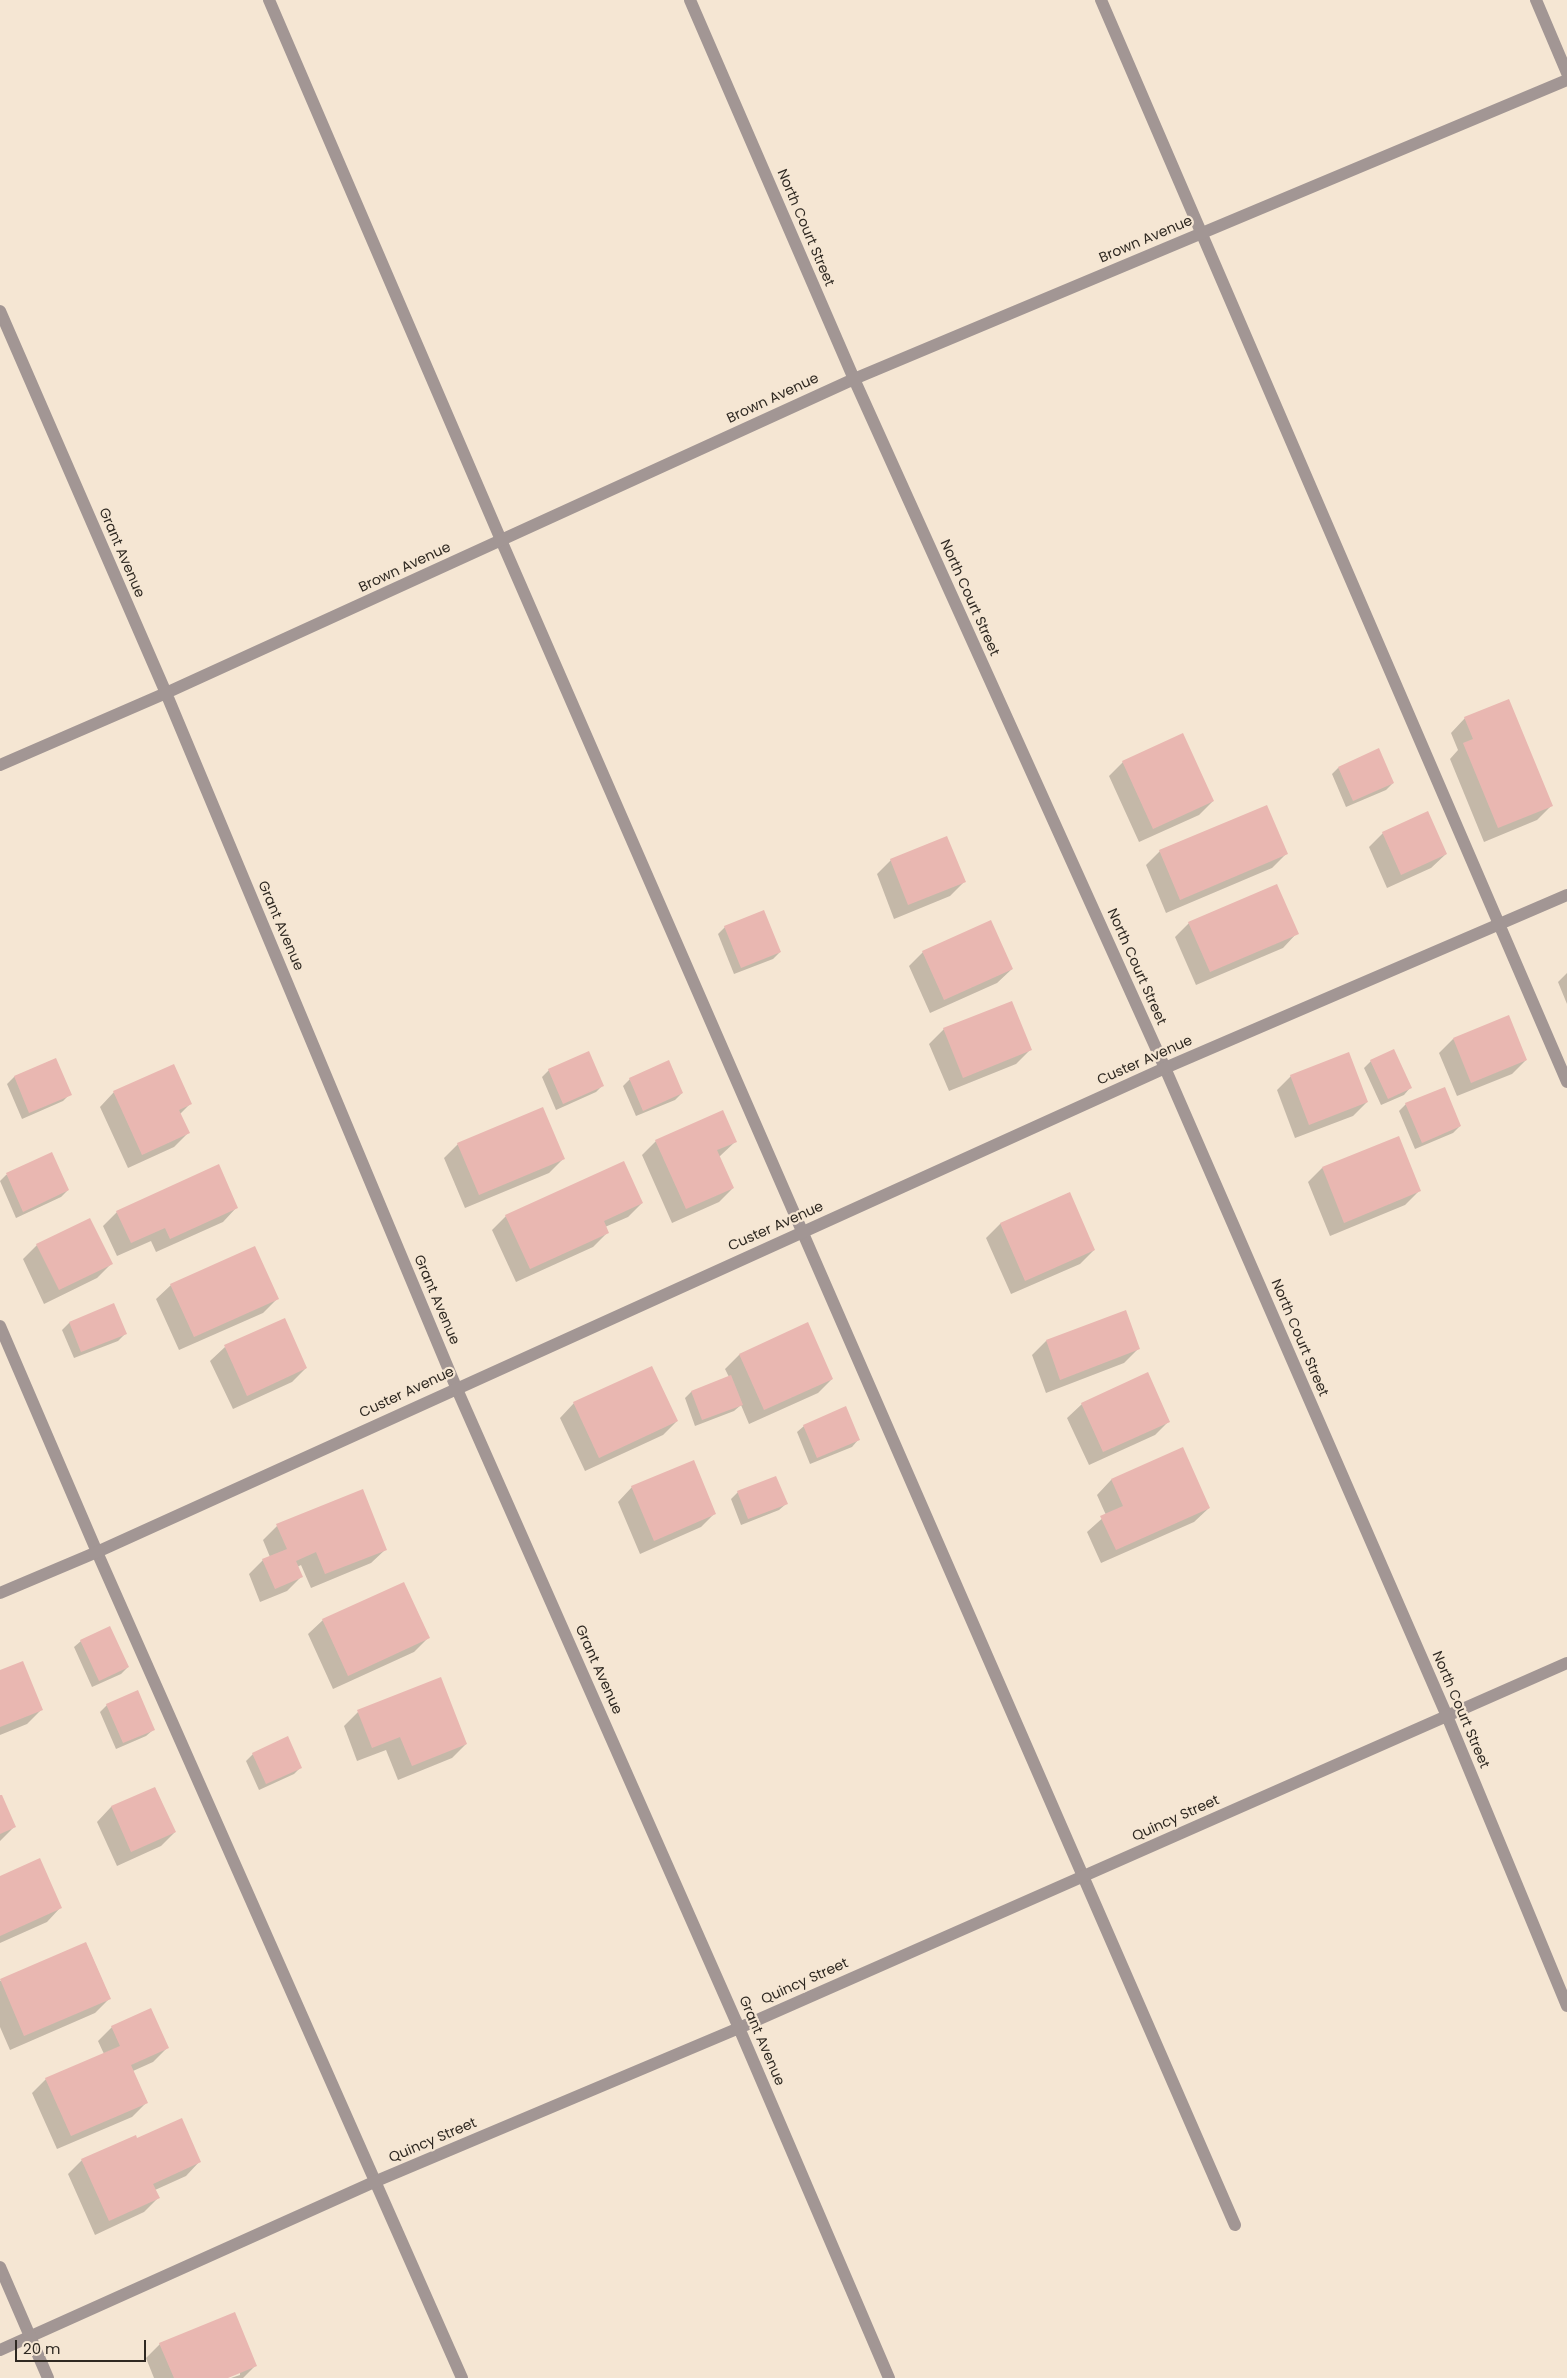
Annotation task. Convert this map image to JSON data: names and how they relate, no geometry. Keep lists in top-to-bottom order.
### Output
{
  "streets": {
    "street": [
      "North Court Street",
      "Brown Avenue",
      "Grant Avenue",
      "Custer Avenue",
      "Quincy Street"
    ]
  },
  "crossings": [
    ["North Court Street", "Brown Avenue"],
    ["North Court Street", "Custer Avenue"],
    ["North Court Street", "Quincy Street"],
    ["Brown Avenue", "Grant Avenue"],
    ["Grant Avenue", "Custer Avenue"],
    ["Grant Avenue", "Quincy Street"]
  ],
  "scale_bar": "20 m"
}
